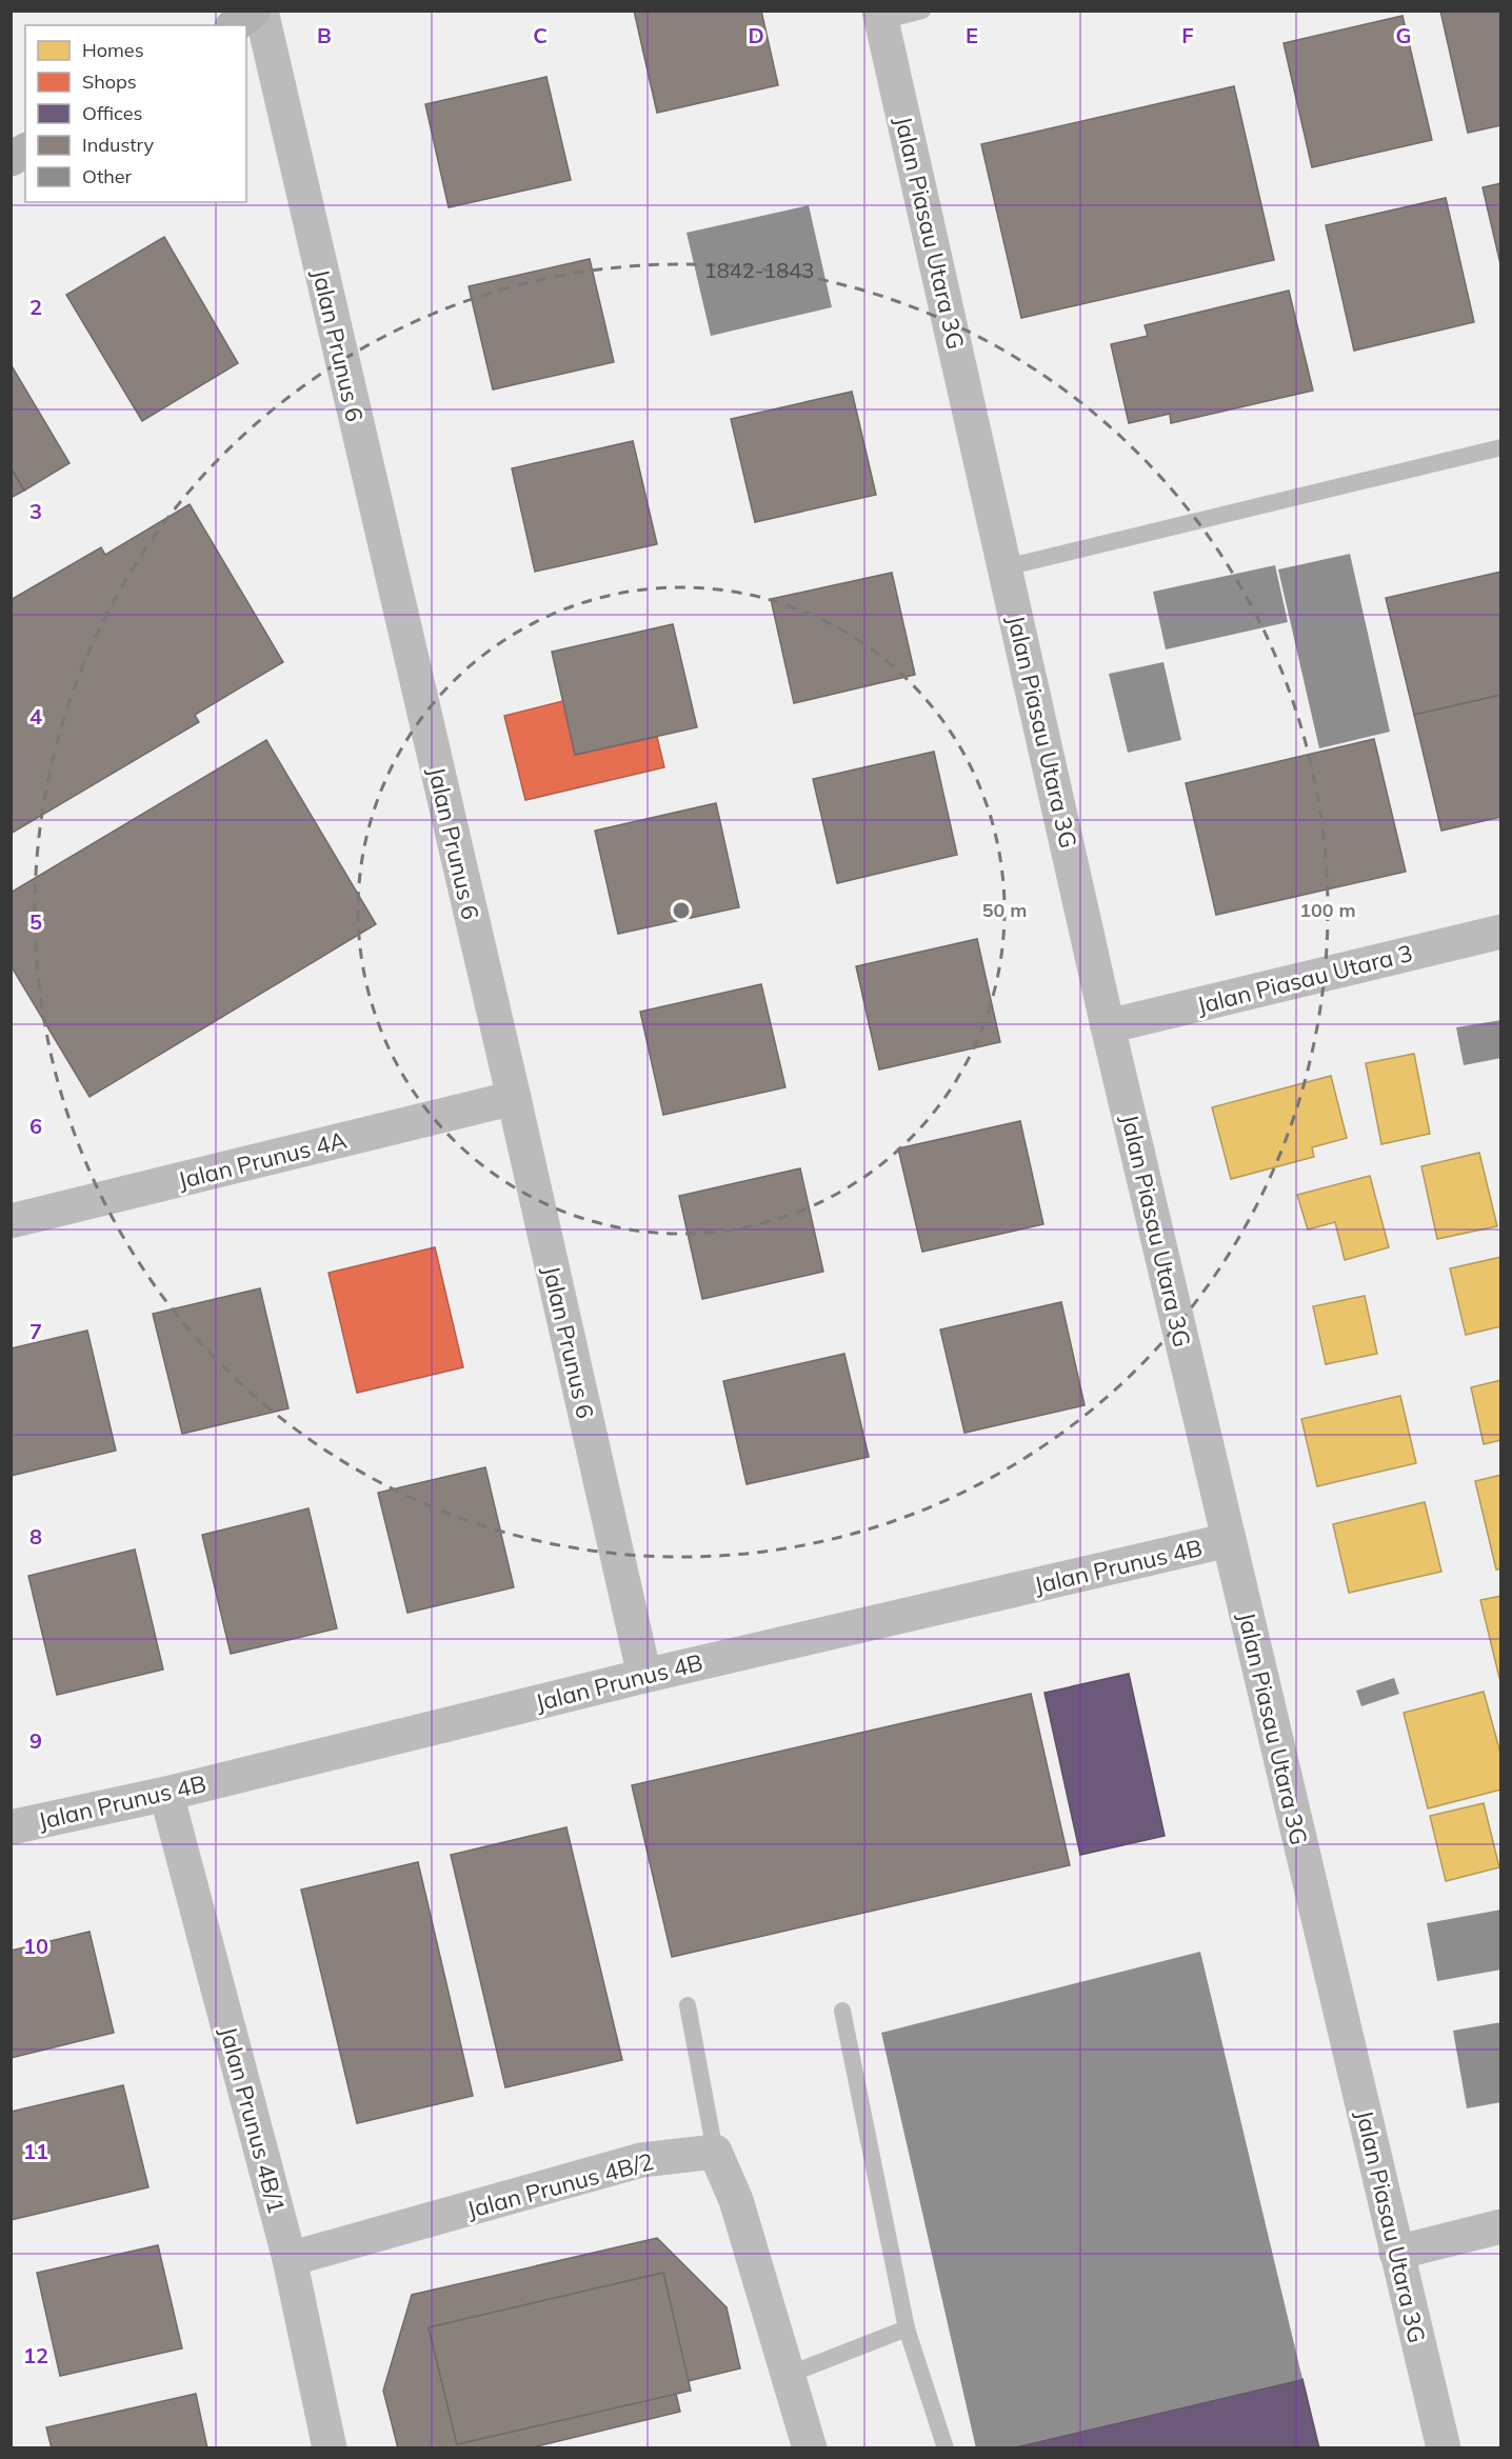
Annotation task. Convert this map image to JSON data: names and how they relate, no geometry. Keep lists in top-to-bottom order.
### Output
{
  "streets": {
    "street": [
      "Jalan Piasau Utara 3G",
      "Jalan Prunus 6",
      "Jalan Piasau Utara 3",
      "Jalan Prunus 4A",
      "Jalan Prunus 4B",
      "Jalan Prunus 4B/1",
      "Jalan Prunus 4B/2"
    ]
  },
  "crossings": [
    ["Jalan Piasau Utara 3G", "Jalan Piasau Utara 3"],
    ["Jalan Piasau Utara 3G", "Jalan Prunus 4B"],
    ["Jalan Prunus 6", "Jalan Prunus 4A"],
    ["Jalan Prunus 6", "Jalan Prunus 4B"],
    ["Jalan Prunus 4B", "Jalan Prunus 4B/1"],
    ["Jalan Prunus 4B/1", "Jalan Prunus 4B/2"]
  ],
  "house_numbers": ["1842-1843"],
  "legend": [
    "Homes",
    "Shops",
    "Offices",
    "Industry",
    "Other"
  ],
  "grid": {
    "columns": [
      "B",
      "C",
      "D",
      "E",
      "F",
      "G"
    ],
    "rows": [
      "2",
      "3",
      "4",
      "5",
      "6",
      "7",
      "8",
      "9",
      "10",
      "11",
      "12"
    ]
  },
  "rings": ["50 m", "100 m"]
}
